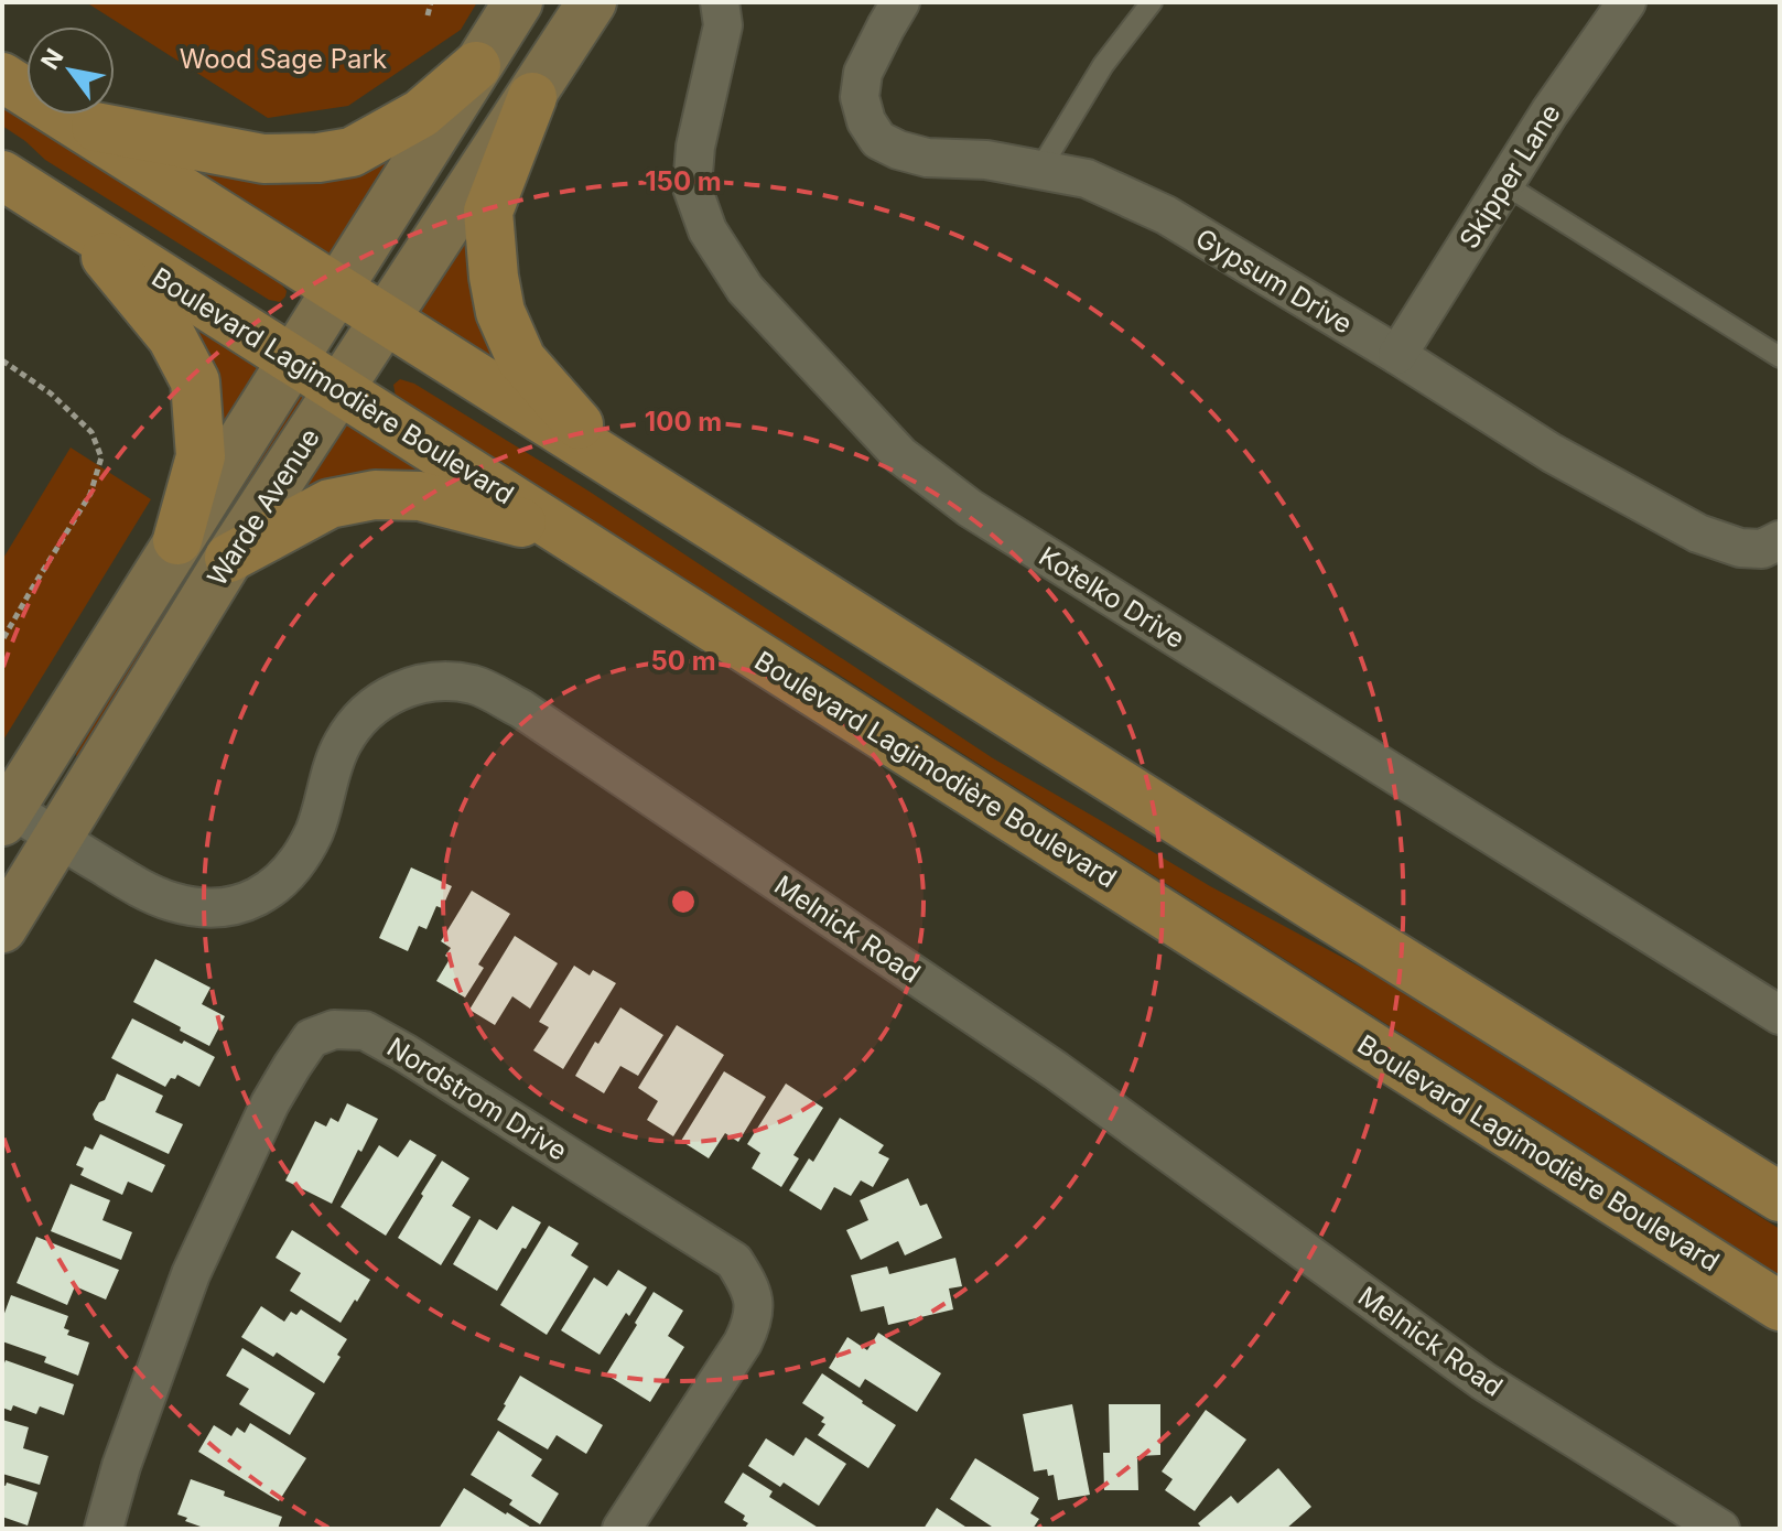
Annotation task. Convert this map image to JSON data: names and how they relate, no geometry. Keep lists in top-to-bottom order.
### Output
{
  "streets": {
    "main road": ["Boulevard Lagimodière Boulevard"],
    "street": [
      "Skipper Lane",
      "Gypsum Drive",
      "Warde Avenue",
      "Kotelko Drive",
      "Melnick Road",
      "Nordstrom Drive"
    ]
  },
  "crossings": [
    ["Skipper Lane", "Gypsum Drive"],
    ["Boulevard Lagimodière Boulevard", "Warde Avenue"],
    ["Warde Avenue", "Melnick Road"]
  ],
  "parks": ["Wood Sage Park"],
  "north": "top left",
  "rings": ["150 m", "100 m", "50 m"]
}
